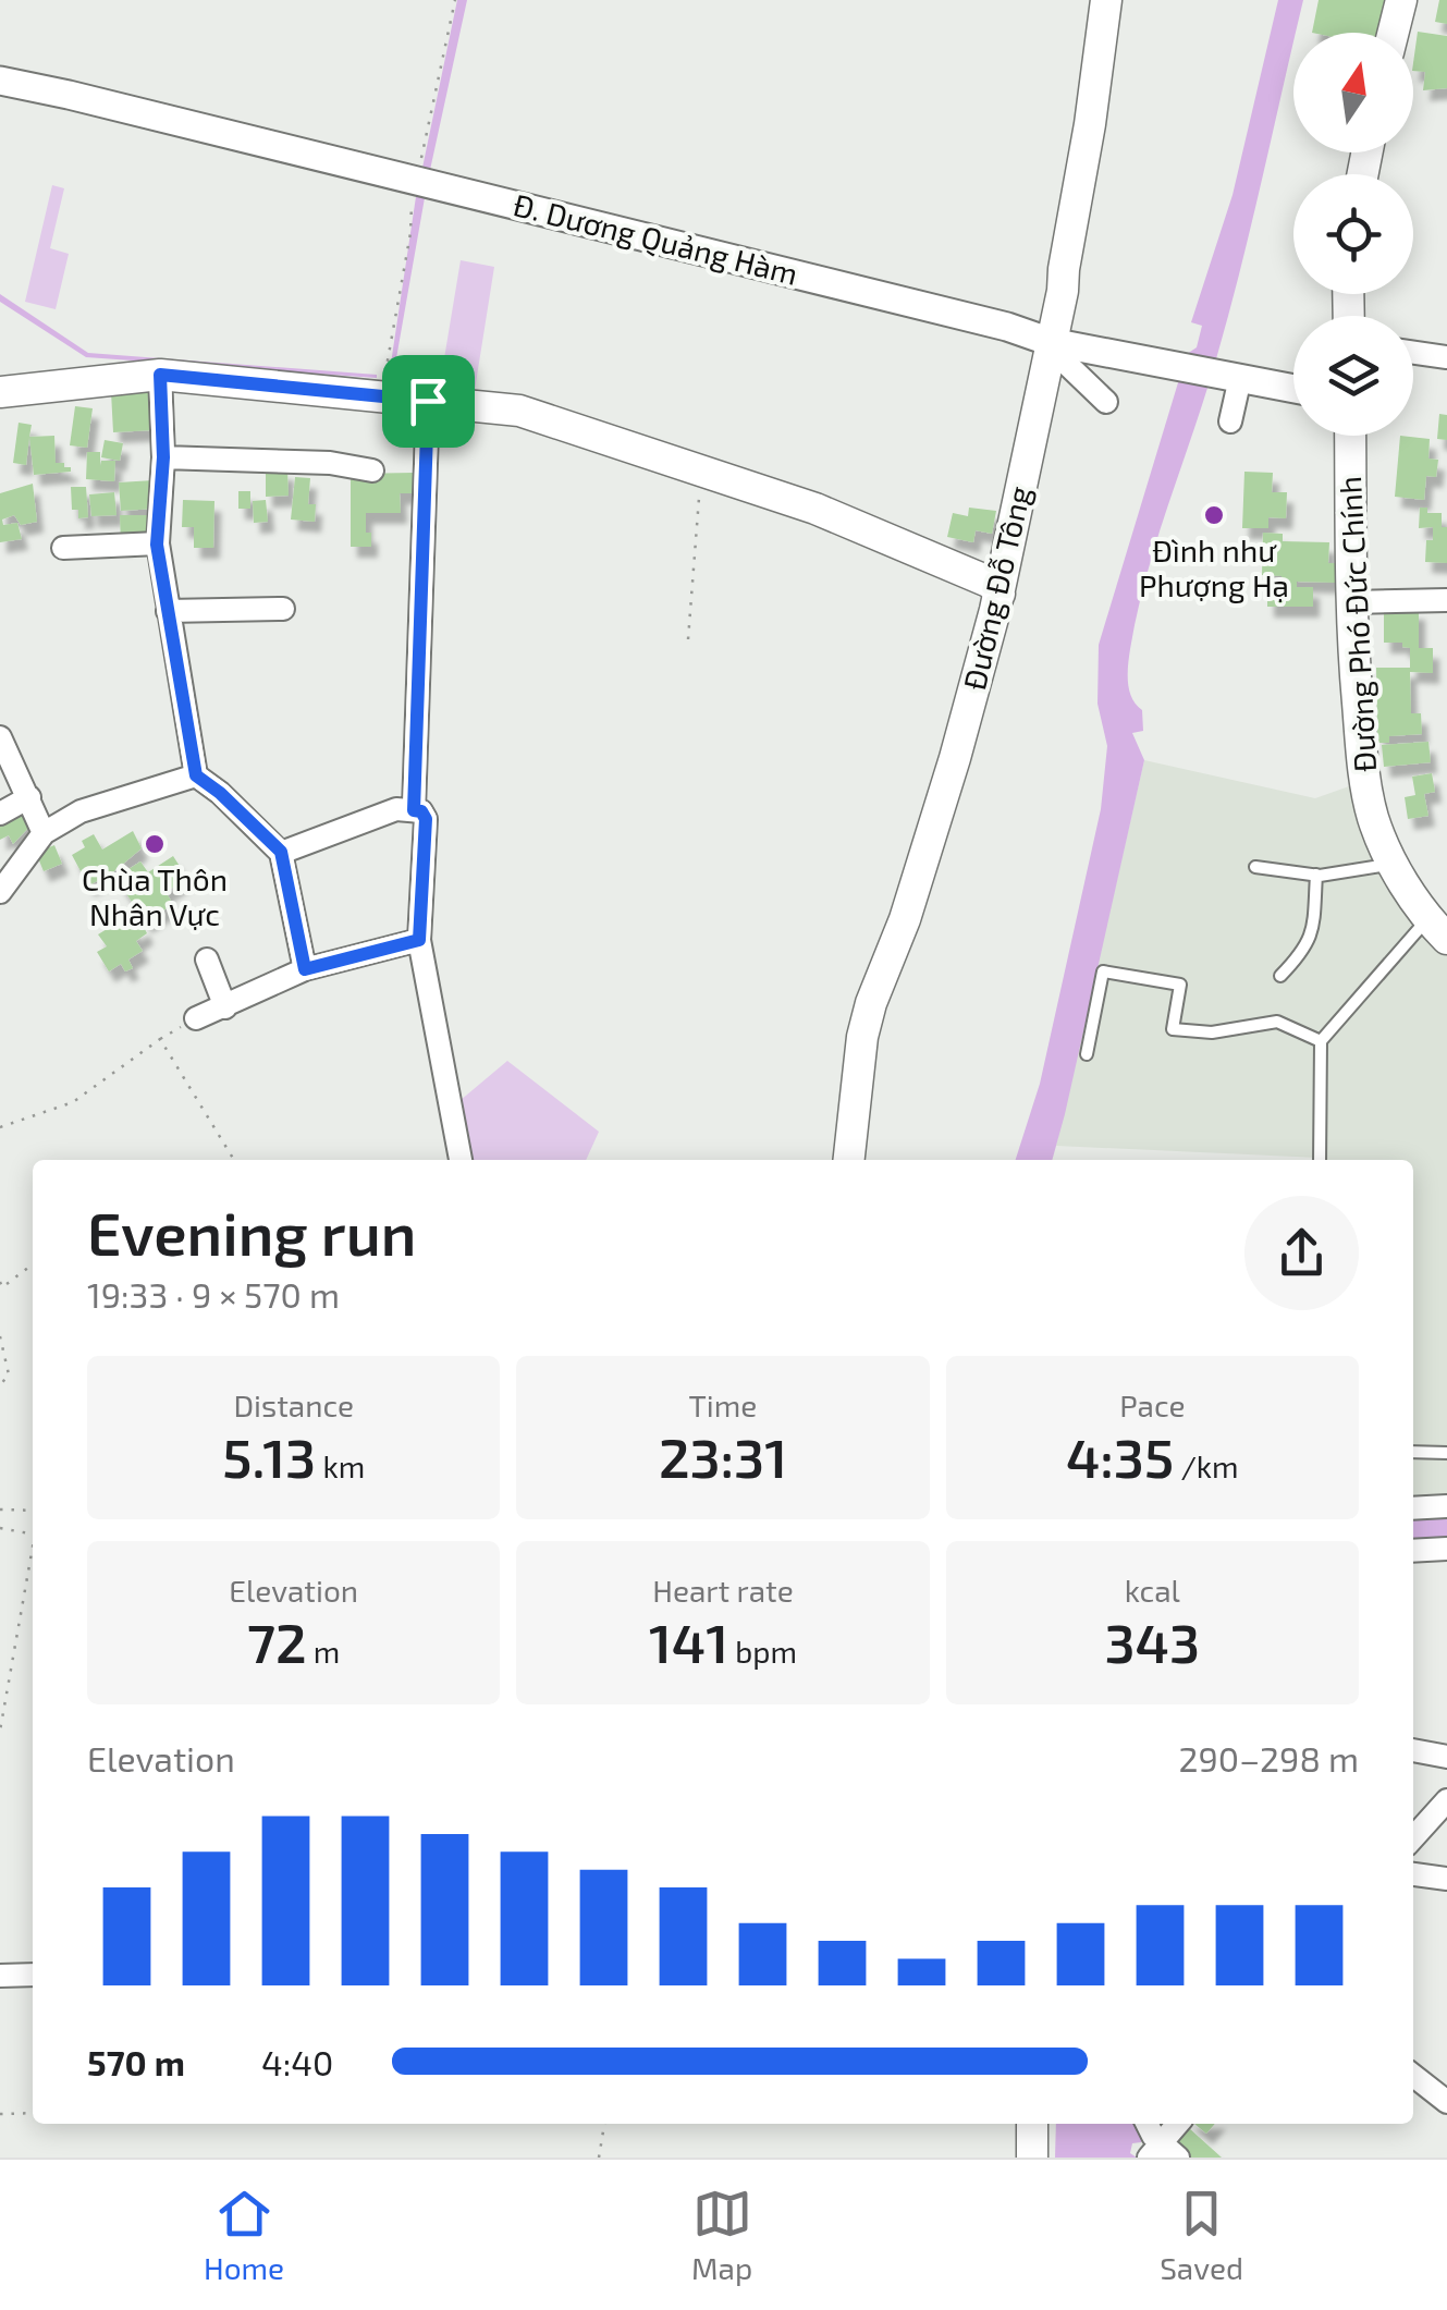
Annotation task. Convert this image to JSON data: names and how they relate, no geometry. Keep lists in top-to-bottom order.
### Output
{
  "streets": {
    "main road": ["Đường Đỗ Tông", "Đường Phó Đức Chính"],
    "street": ["Đ. Dương Quảng Hàm"]
  },
  "crossings": [
    ["Đ. Dương Quảng Hàm", "Đường Đỗ Tông"]
  ],
  "places": ["Đình như Phượng Hạ", "Chùa Thôn Nhân Vực"],
  "north": "top",
  "page": {
    "heading": ["Evening run", "19:33 · 9 × 570 m"],
    "stats": [
      ["Distance", "5.13 km"],
      ["Time", "23:31"],
      ["Pace", "4:35 /km"],
      ["Elevation", "72 m"],
      ["Heart rate", "141 bpm"],
      ["kcal", "343"]
    ],
    "chart": ["Elevation", "290–298 m"],
    "list": [
      {
        "name": "570 m",
        "note": "4:40"
      }
    ],
    "tabs": ["Home", "Map", "Saved"]
  }
}
